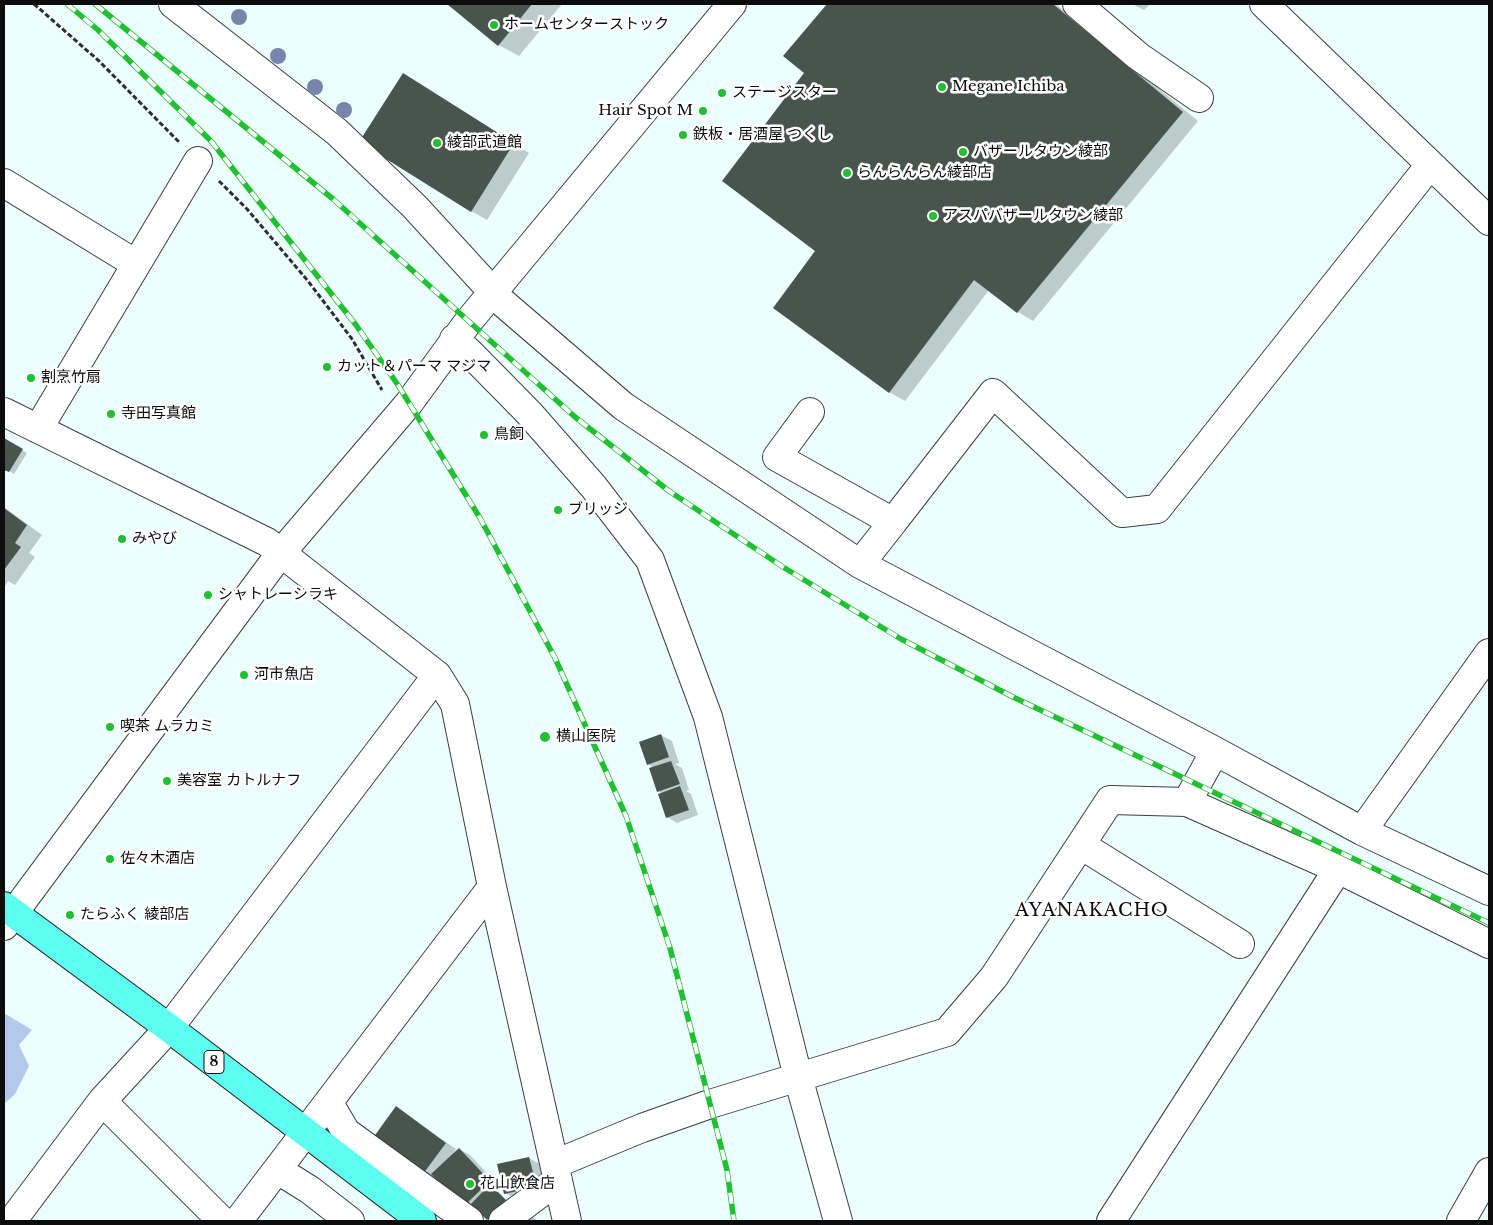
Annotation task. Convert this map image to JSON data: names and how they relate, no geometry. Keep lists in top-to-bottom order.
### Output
{
  "streets": {
    "main road": ["8"]
  },
  "districts": ["AYANAKACHO"],
  "places": [
    "ホームセンターストック",
    "Megane Ichiba",
    "ステージスター",
    "Hair Spot M",
    "鉄板・居酒屋 つくし",
    "綾部武道館",
    "バザールタウン綾部",
    "らんらんらん綾部店",
    "アスパバザールタウン綾部",
    "カット＆パーマ マジマ",
    "割烹竹扇",
    "寺田写真館",
    "鳥飼",
    "ブリッジ",
    "みやび",
    "シャトレーシラキ",
    "河市魚店",
    "喫茶 ムラカミ",
    "横山医院",
    "美容室 カトルナフ",
    "佐々木酒店",
    "たらふく 綾部店",
    "花山飲食店"
  ]
}
